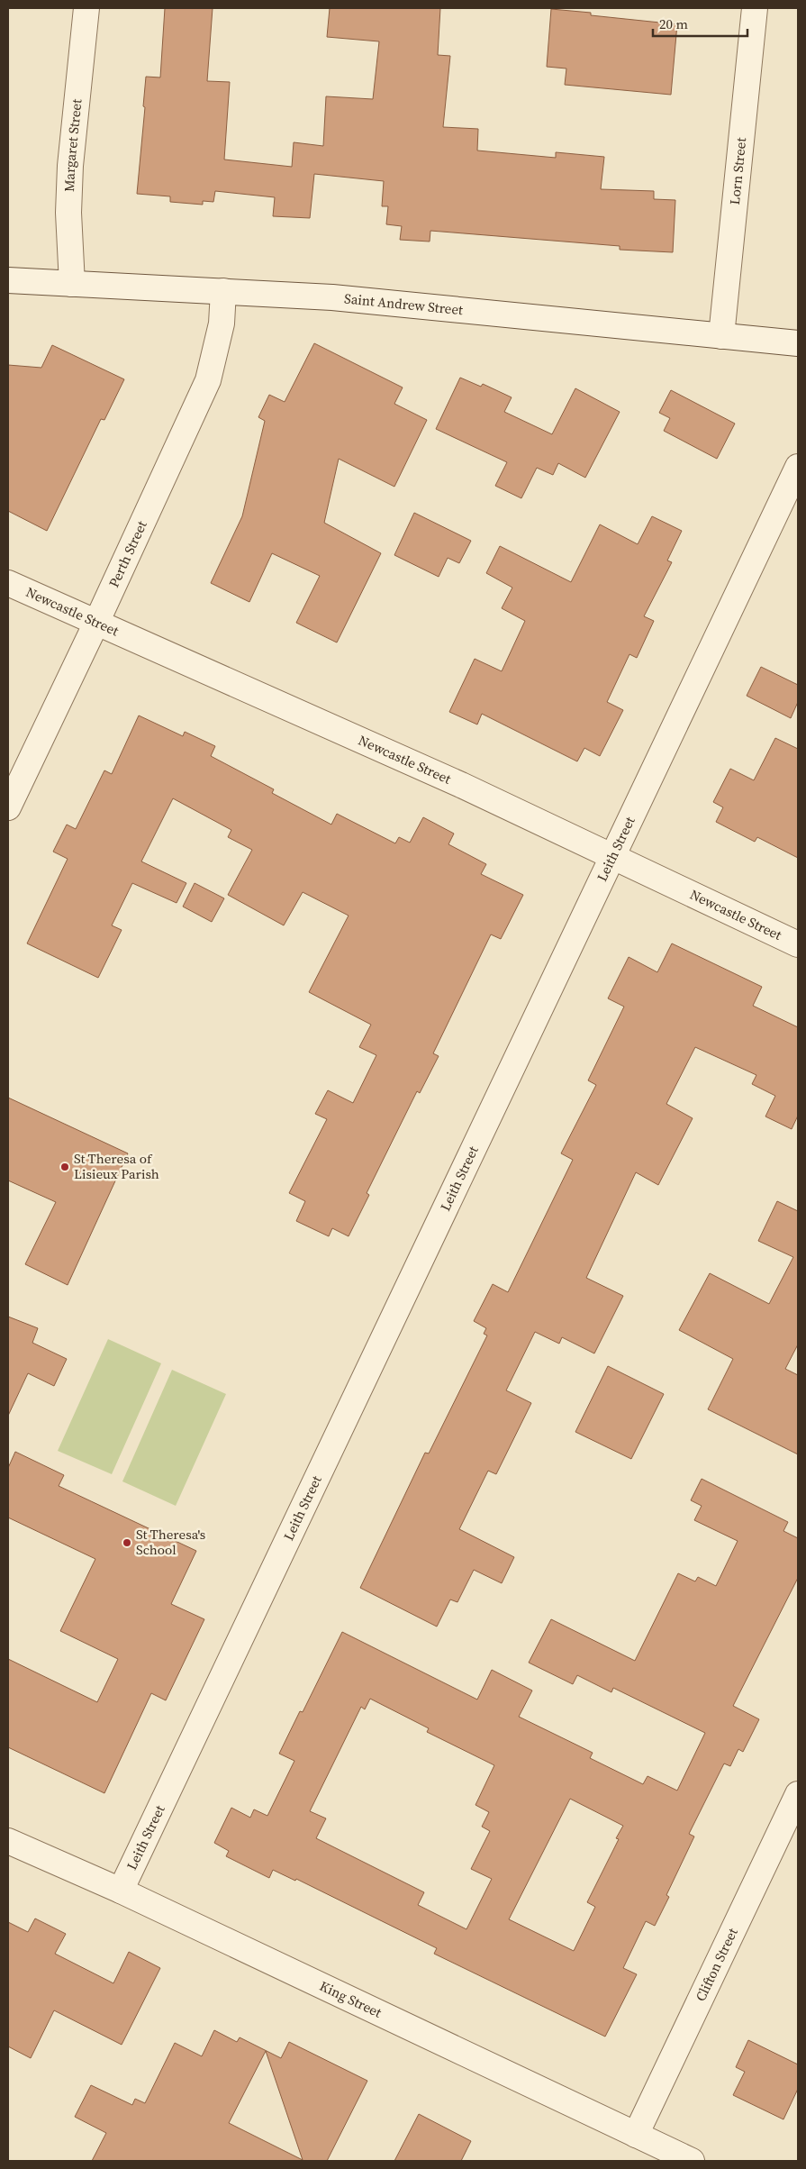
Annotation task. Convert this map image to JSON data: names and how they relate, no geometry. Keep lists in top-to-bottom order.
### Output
{
  "streets": {
    "street": [
      "Margaret Street",
      "Lorn Street",
      "Saint Andrew Street",
      "Perth Street",
      "Newcastle Street",
      "Leith Street",
      "Clifton Street",
      "King Street"
    ]
  },
  "crossings": [
    ["Margaret Street", "Saint Andrew Street"],
    ["Lorn Street", "Saint Andrew Street"],
    ["Saint Andrew Street", "Perth Street"],
    ["Perth Street", "Newcastle Street"],
    ["Newcastle Street", "Leith Street"],
    ["Leith Street", "King Street"],
    ["Clifton Street", "King Street"]
  ],
  "places": ["St Theresa of Lisieux Parish", "St Theresa's School"],
  "scale_bar": "20 m"
}
